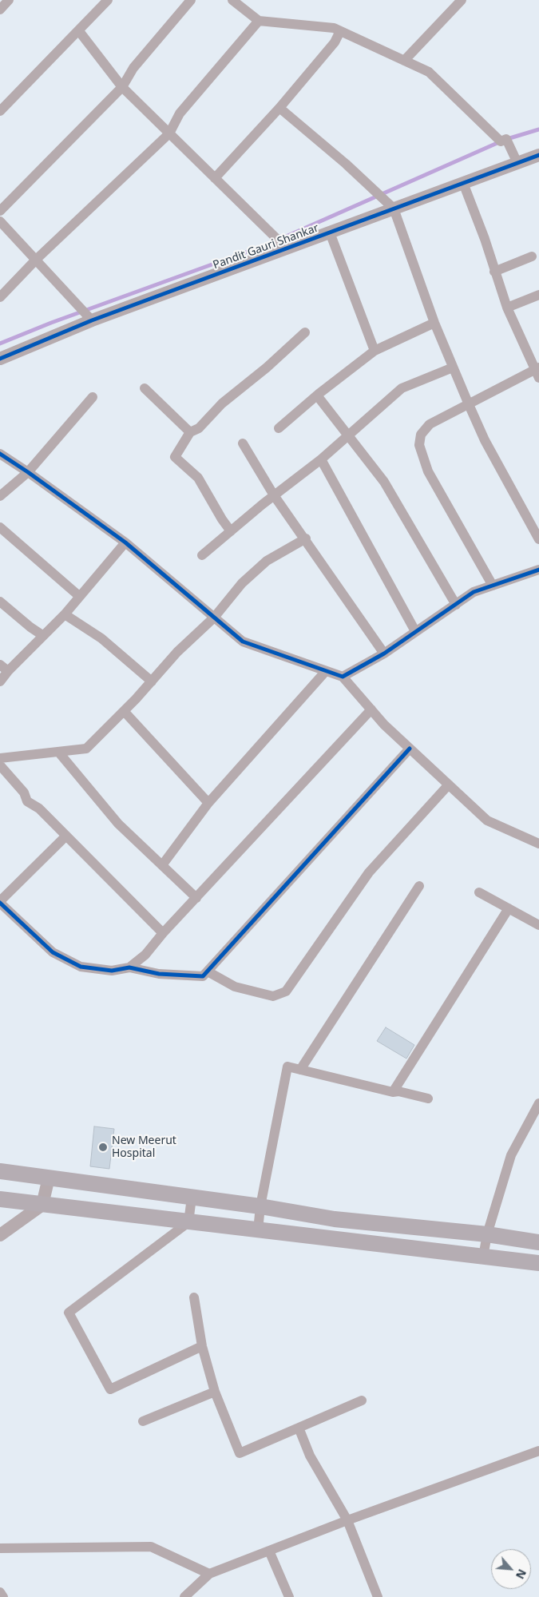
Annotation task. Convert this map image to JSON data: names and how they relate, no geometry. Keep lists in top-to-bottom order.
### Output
{
  "streets": {
    "street": ["Pandit Gauri Shankar"]
  },
  "places": ["New Meerut Hospital"],
  "north": "bottom right"
}
